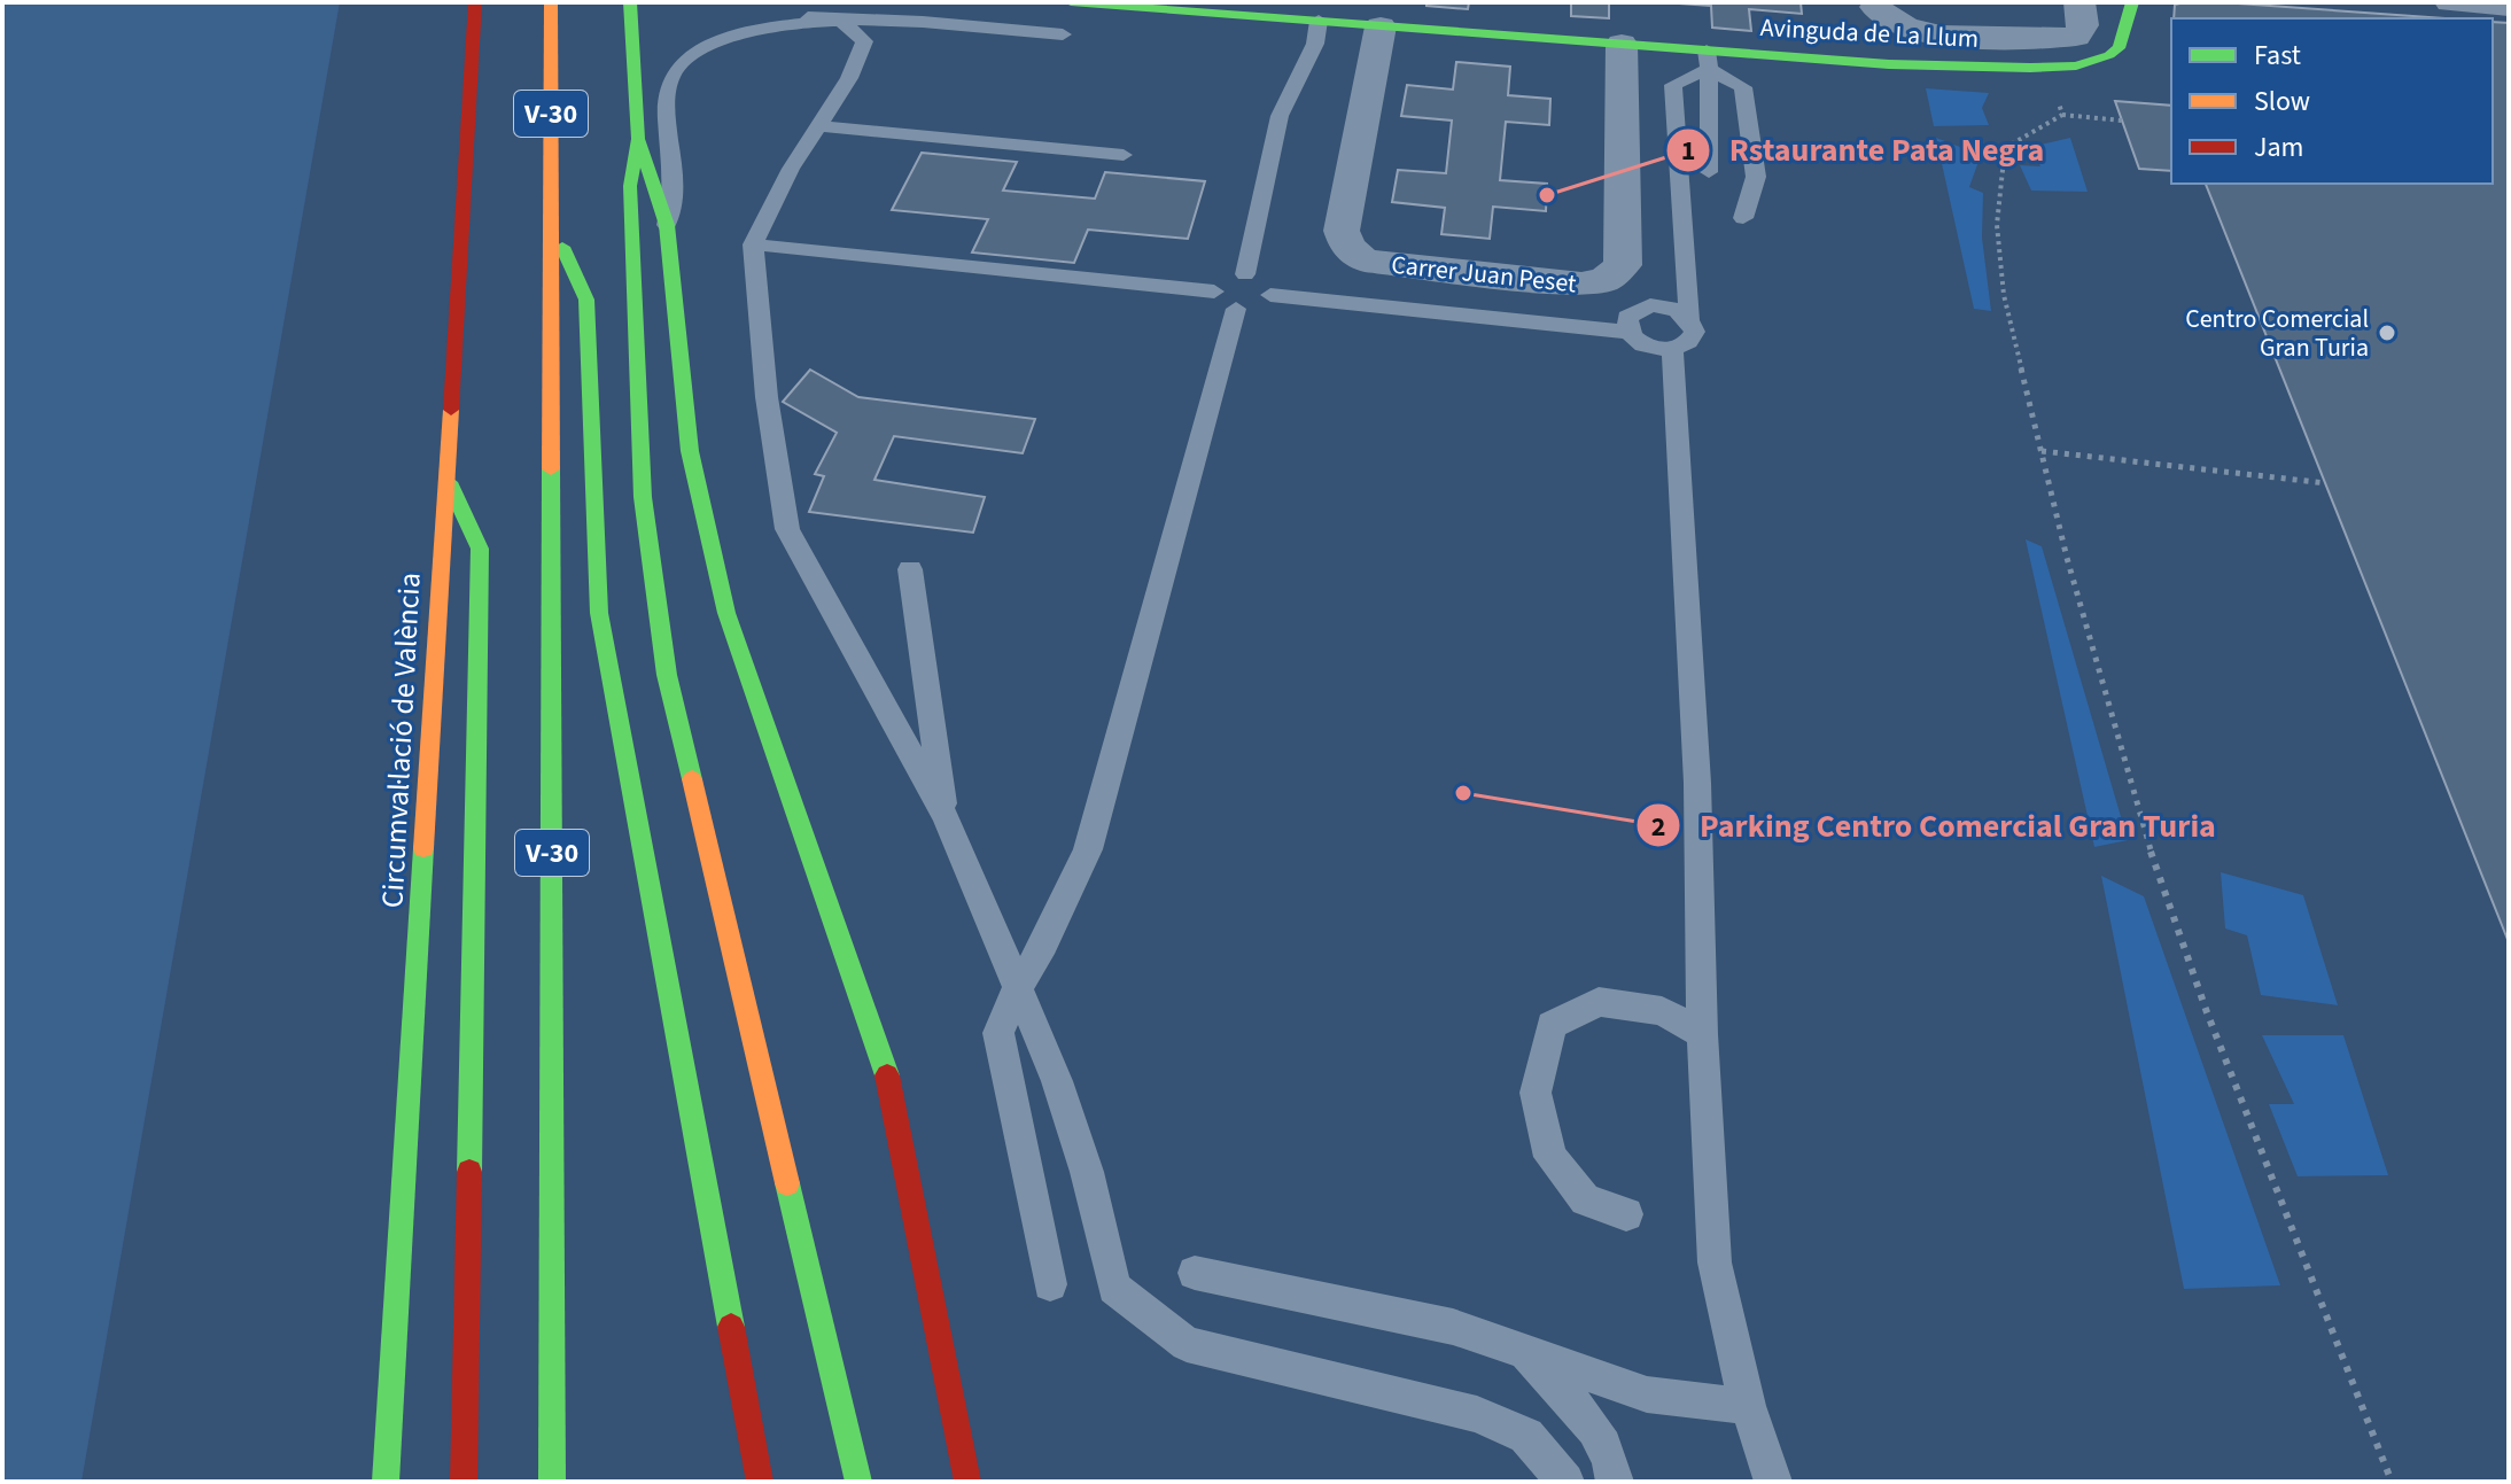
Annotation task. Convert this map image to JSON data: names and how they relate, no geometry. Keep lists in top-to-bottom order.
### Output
{
  "streets": {
    "main road": ["Avinguda de La Llum", "V-30", "Circumval·lació de València"],
    "street": ["Carrer Juan Peset"]
  },
  "crossings": [
    ["Avinguda de La Llum", "Carrer Juan Peset"]
  ],
  "places": ["Rstaurante Pata Negra", "Centro Comercial Gran Turia", "Parking Centro Comercial Gran Turia"],
  "legend": ["Fast", "Slow", "Jam"]
}
